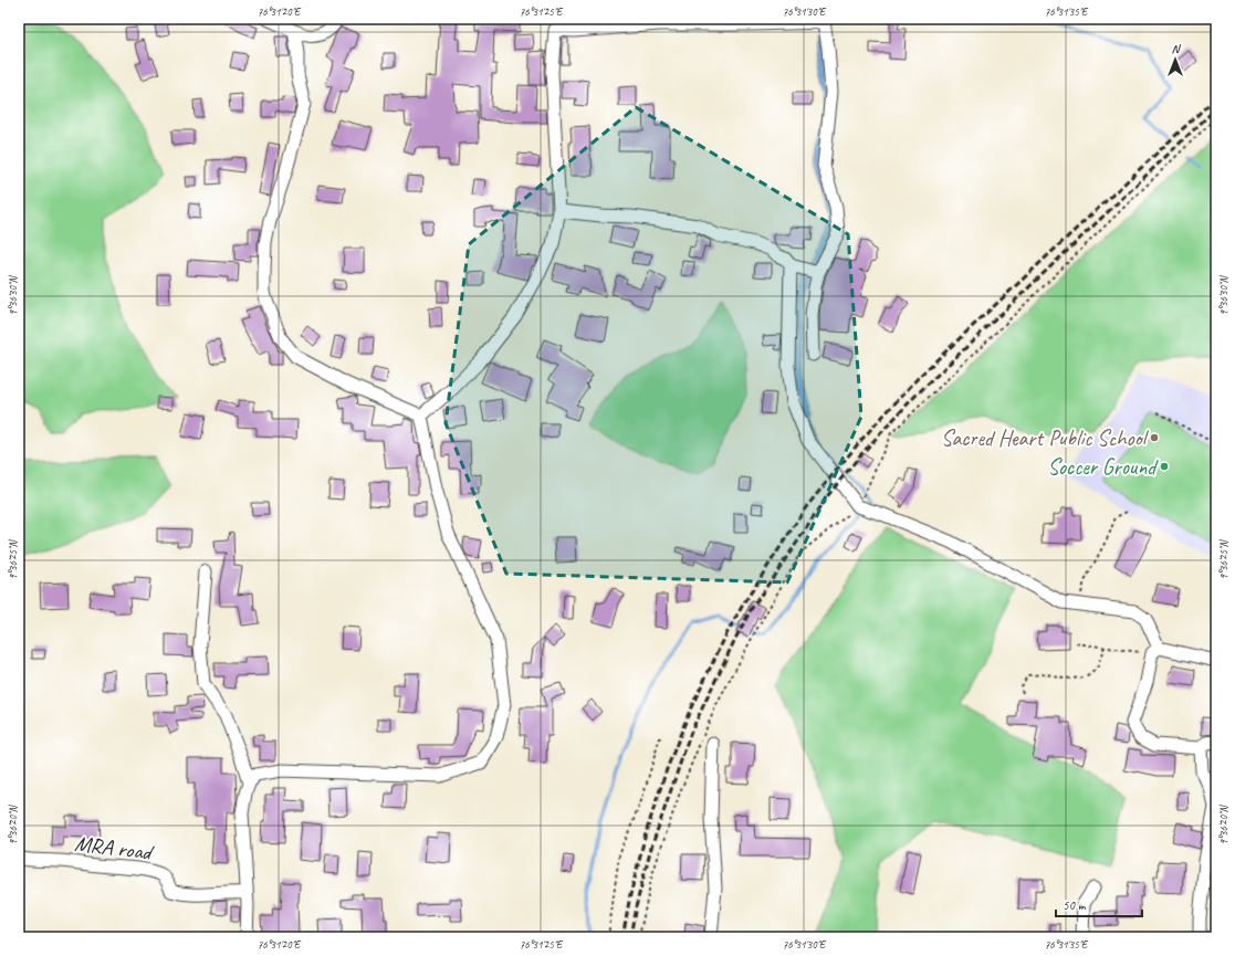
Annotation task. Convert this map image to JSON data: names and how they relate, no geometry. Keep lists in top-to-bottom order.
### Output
{
  "streets": {
    "street": ["MRA road"]
  },
  "places": ["Sacred Heart Public School", "Soccer Ground"],
  "scale_bar": "50 m",
  "north": "top",
  "coordinates": [
    "76°31'20\"E",
    "76°31'25\"E",
    "76°31'30\"E",
    "76°31'35\"E",
    "9°36'30\"N",
    "9°36'25\"N",
    "9°36'20\"N"
  ]
}
